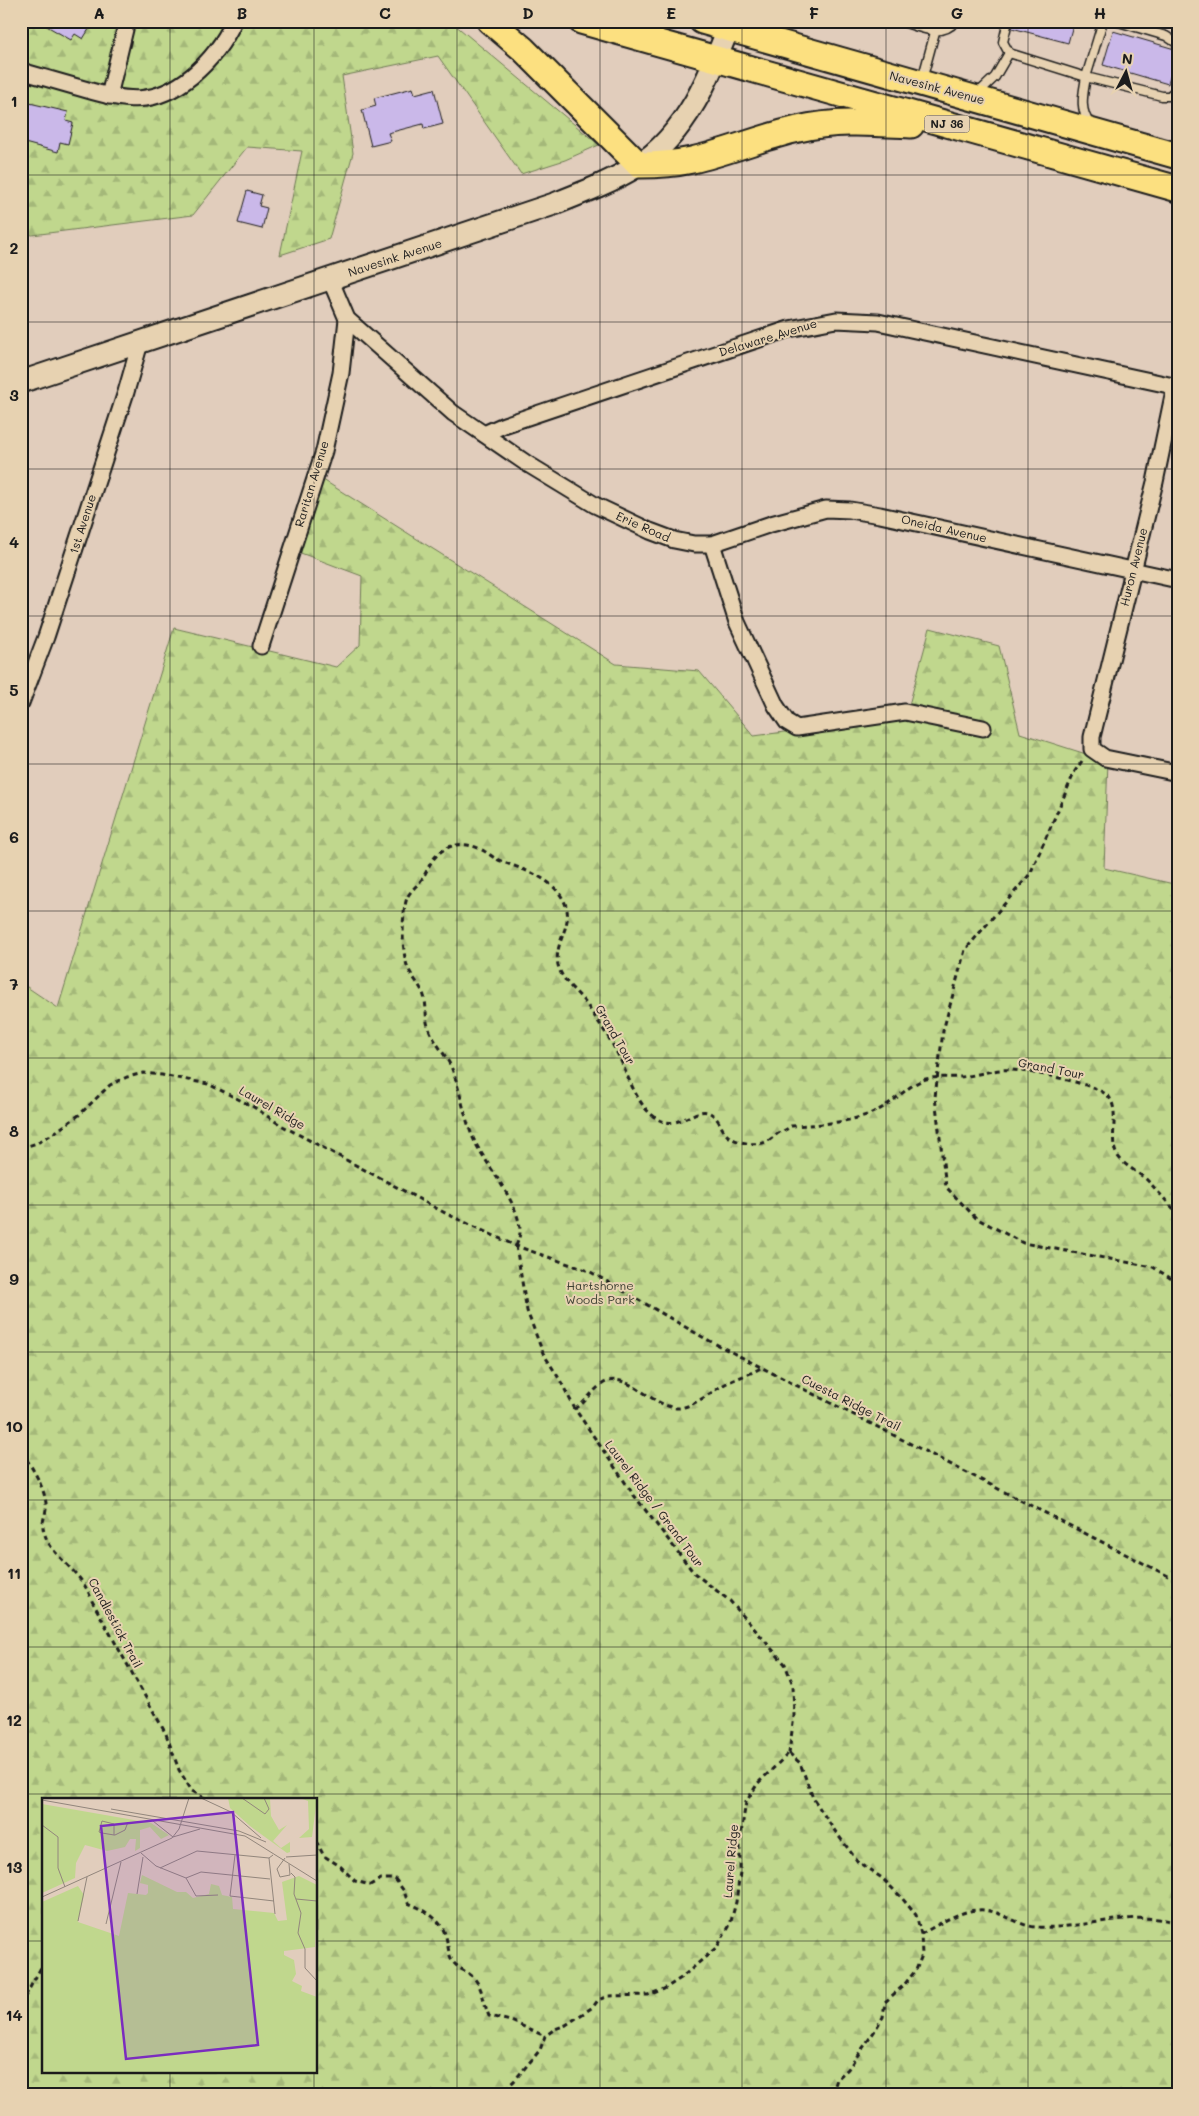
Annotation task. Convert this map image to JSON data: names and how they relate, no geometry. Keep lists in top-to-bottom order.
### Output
{
  "streets": {
    "highway": ["Navesink Avenue", "NJ 36"],
    "street": [
      "Delaware Avenue",
      "Raritan Avenue",
      "1st Avenue",
      "Erie Road",
      "Oneida Avenue",
      "Huron Avenue"
    ],
    "path": [
      "Grand Tour",
      "Laurel Ridge",
      "Cuesta Ridge Trail",
      "Laurel Ridge / Grand Tour",
      "Candlestick Trail"
    ]
  },
  "crossings": [
    ["Navesink Avenue", "NJ 36"],
    ["Navesink Avenue", "1st Avenue"],
    ["Navesink Avenue", "Erie Road"],
    ["Delaware Avenue", "Erie Road"],
    ["Delaware Avenue", "Huron Avenue"],
    ["Raritan Avenue", "Erie Road"],
    ["Erie Road", "Oneida Avenue"],
    ["Oneida Avenue", "Huron Avenue"],
    ["Grand Tour", "Laurel Ridge"],
    ["Grand Tour", "Cuesta Ridge Trail"],
    ["Grand Tour", "Laurel Ridge / Grand Tour"],
    ["Laurel Ridge", "Cuesta Ridge Trail"],
    ["Laurel Ridge", "Laurel Ridge / Grand Tour"],
    ["Cuesta Ridge Trail", "Laurel Ridge / Grand Tour"]
  ],
  "parks": ["Hartshorne Woods Park"],
  "north": "top",
  "grid": {
    "columns": [
      "A",
      "B",
      "C",
      "D",
      "E",
      "F",
      "G",
      "H"
    ],
    "rows": [
      "1",
      "2",
      "3",
      "4",
      "5",
      "6",
      "7",
      "8",
      "9",
      "10",
      "11",
      "12",
      "13",
      "14"
    ]
  }
}
